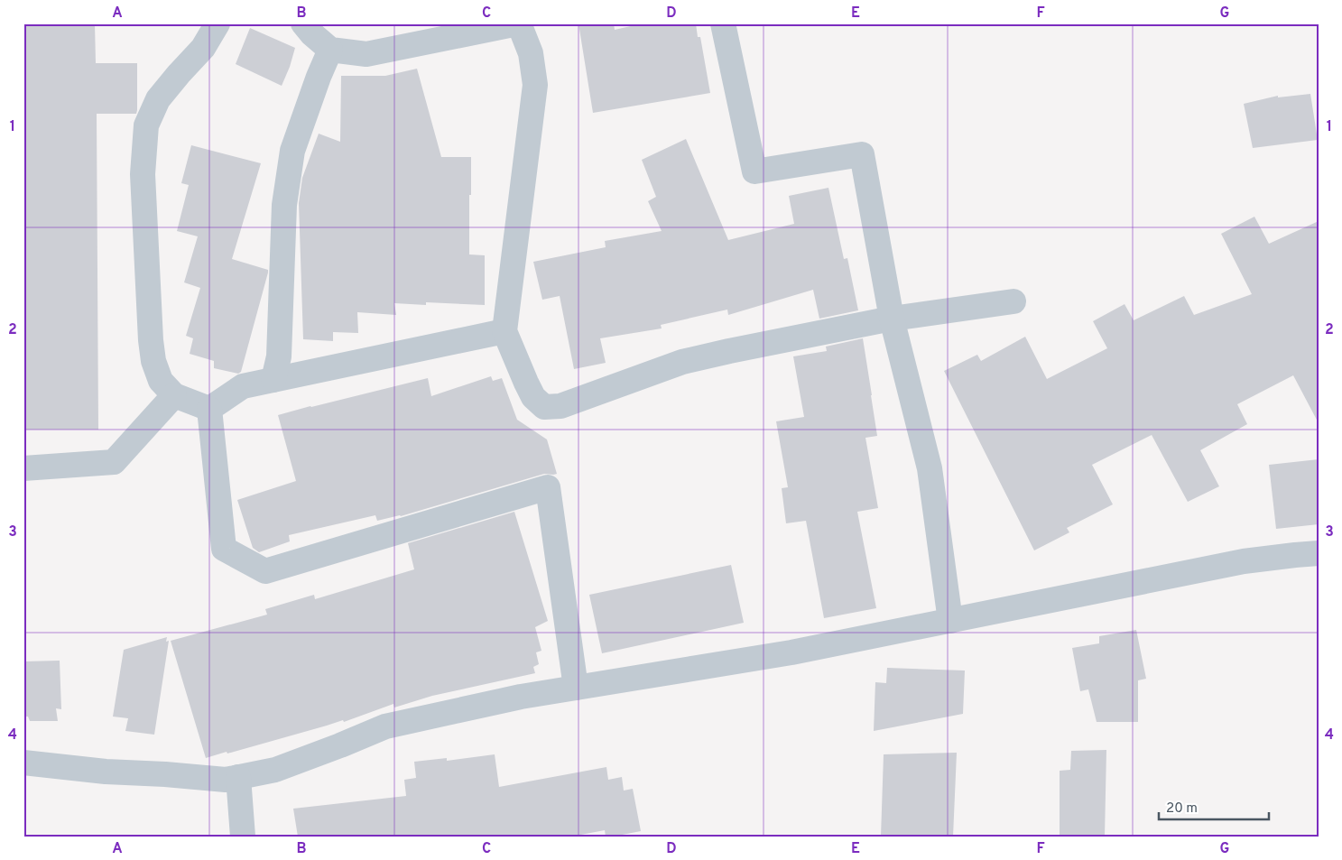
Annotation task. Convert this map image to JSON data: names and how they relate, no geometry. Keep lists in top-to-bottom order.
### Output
{
  "scale_bar": "20 m",
  "grid": {
    "columns": [
      "A",
      "B",
      "C",
      "D",
      "E",
      "F",
      "G"
    ],
    "rows": [
      "1",
      "2",
      "3",
      "4"
    ]
  }
}
